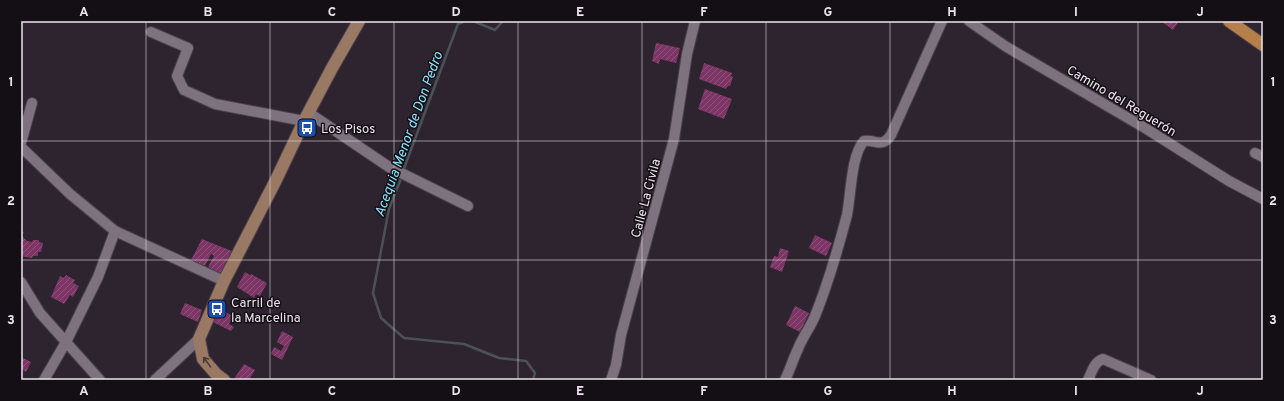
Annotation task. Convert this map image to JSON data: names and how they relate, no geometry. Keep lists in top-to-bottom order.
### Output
{
  "streets": {
    "street": ["Camino del Reguerón", "Calle La Civila"]
  },
  "water": ["Acequia Menor de Don Pedro"],
  "places": {
    "bus stop": ["Los Pisos", "Carril de la Marcelina"]
  },
  "grid": {
    "columns": [
      "A",
      "B",
      "C",
      "D",
      "E",
      "F",
      "G",
      "H",
      "I",
      "J"
    ],
    "rows": ["1", "2", "3"]
  }
}
